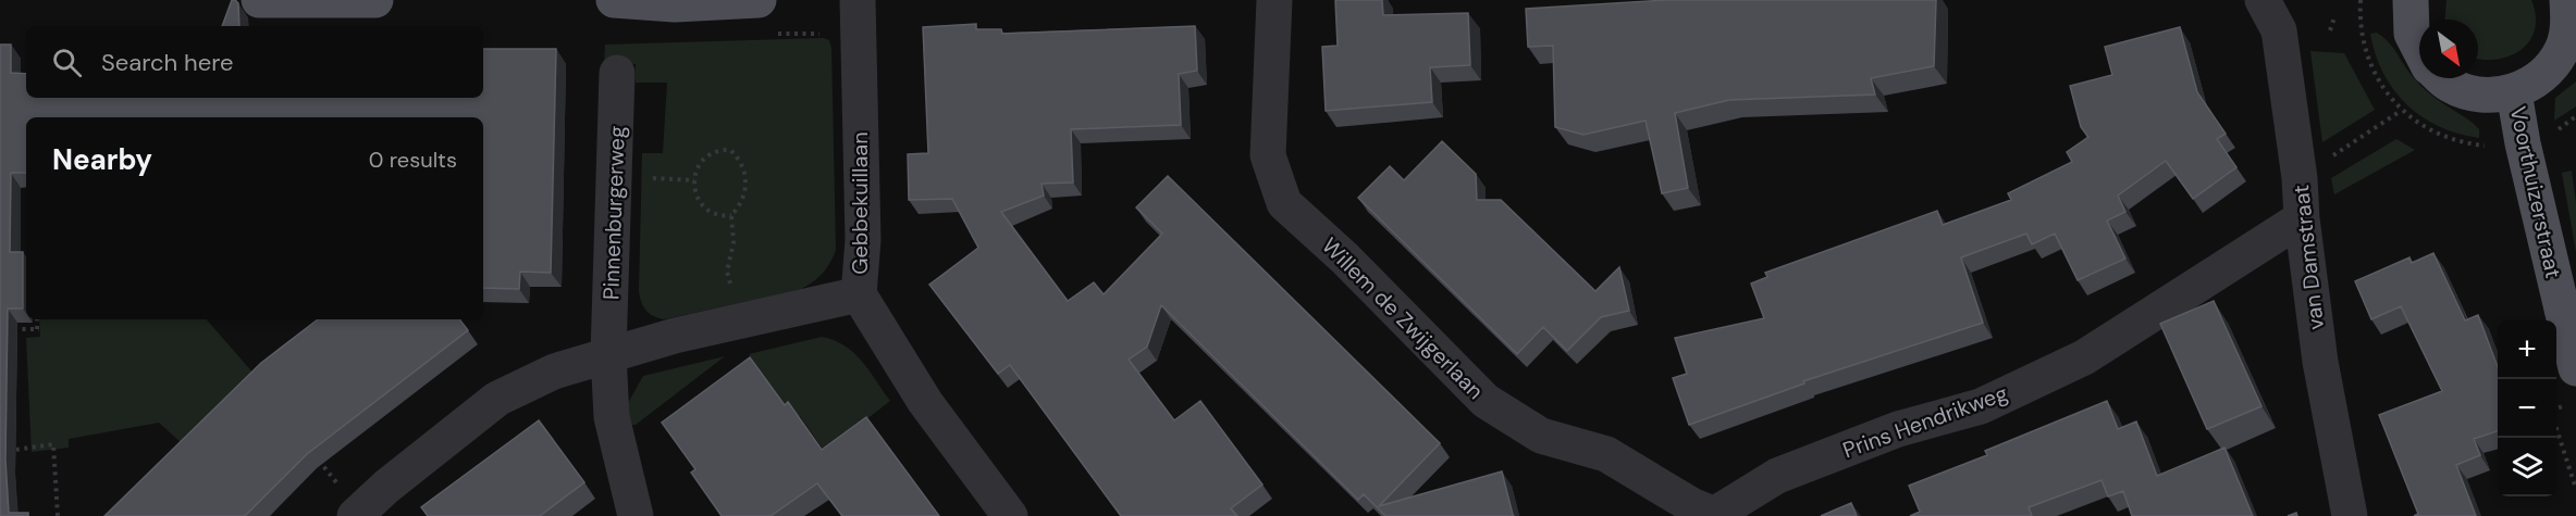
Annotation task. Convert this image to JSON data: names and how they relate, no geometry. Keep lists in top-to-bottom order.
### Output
{
  "streets": {
    "main road": ["Voorthuizerstraat"],
    "street": [
      "Gebbekuillaan",
      "Pinnenburgerweg",
      "van Damstraat",
      "Willem de Zwijgerlaan",
      "Prins Hendrikweg"
    ]
  },
  "crossings": [
    ["van Damstraat", "Prins Hendrikweg"],
    ["Willem de Zwijgerlaan", "Prins Hendrikweg"]
  ],
  "north": "bottom right",
  "page": {
    "search": "Search here",
    "heading": ["Nearby", "0 results"],
    "map_buttons": ["+", "−"]
  }
}
